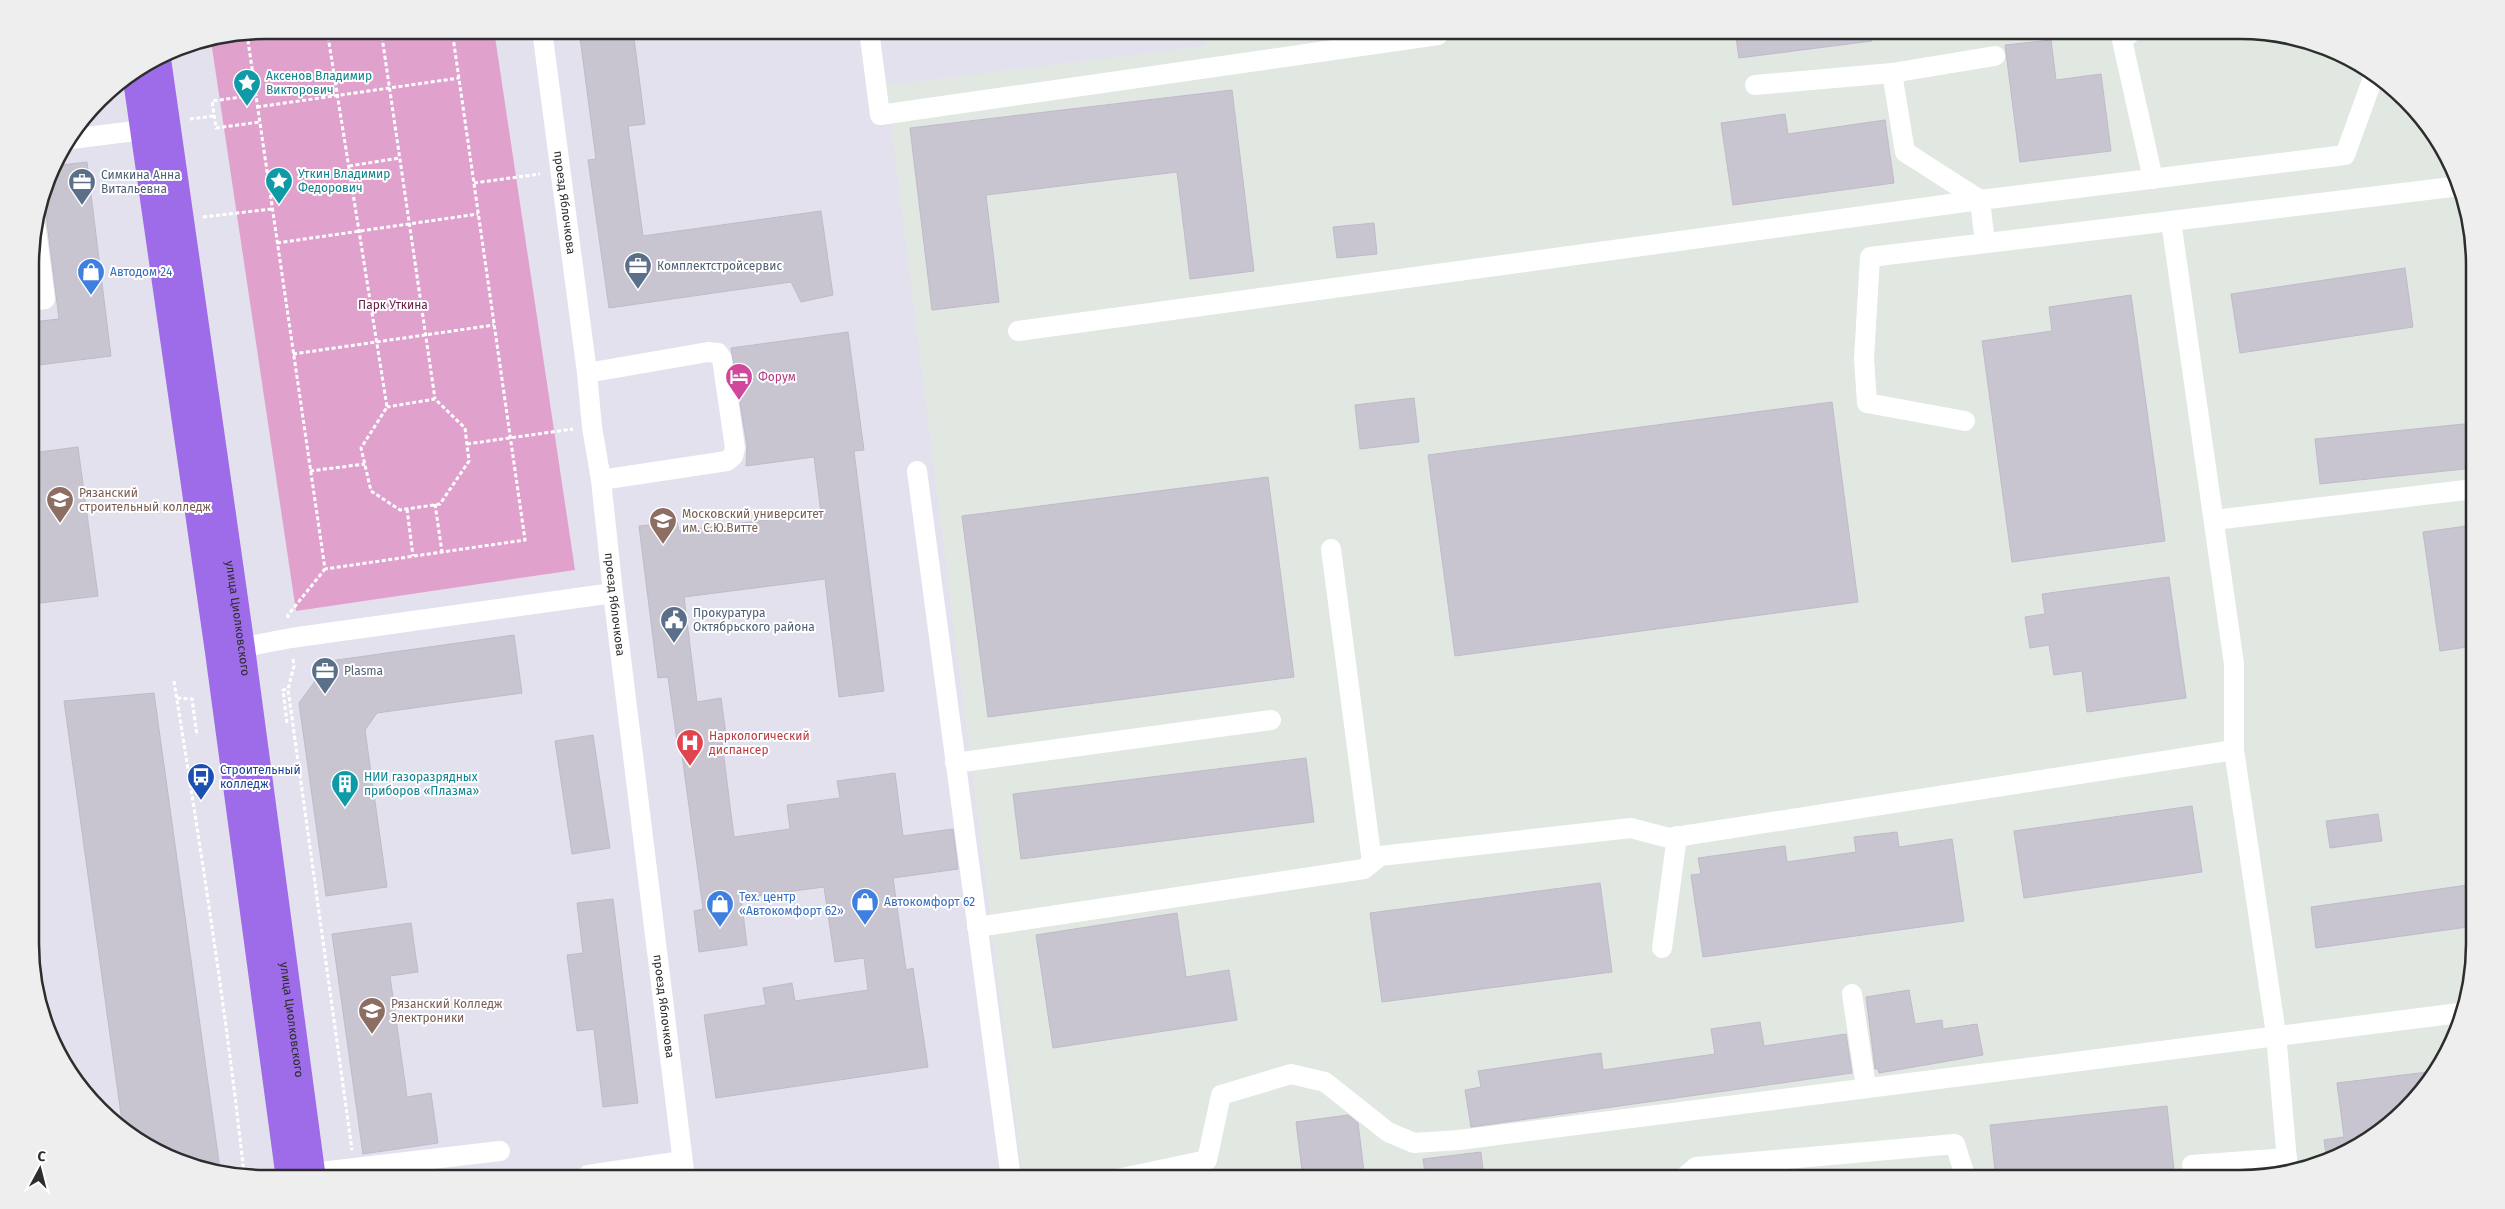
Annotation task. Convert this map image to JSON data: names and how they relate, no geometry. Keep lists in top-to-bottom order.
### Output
{
  "streets": {
    "main road": ["улица Циолковского"],
    "street": ["проезд Яблочкова"]
  },
  "parks": ["Парк Уткина"],
  "places": {
    "place": ["Аксенов Владимир Викторович", "Уткин Владимир Федорович"],
    "office": ["Симкина Анна Витальевна", "Комплектстройсервис", "Plasma"],
    "shop": ["Автодом 24", "Автокомфорт 62", "Тех. центр «Автокомфорт 62»"],
    "hotel": ["Форум"],
    "school or university": ["Рязанский строительный колледж", "Московский университет им. С.Ю.Витте", "Рязанский Колледж Электроники"],
    "public building": ["Прокуратура Октябрьского района"],
    "hospital": ["Наркологический диспансер"],
    "bus stop": ["Строительный колледж"],
    "building": ["НИИ газоразрядных приборов «Плазма»"]
  },
  "north": "top"
}
